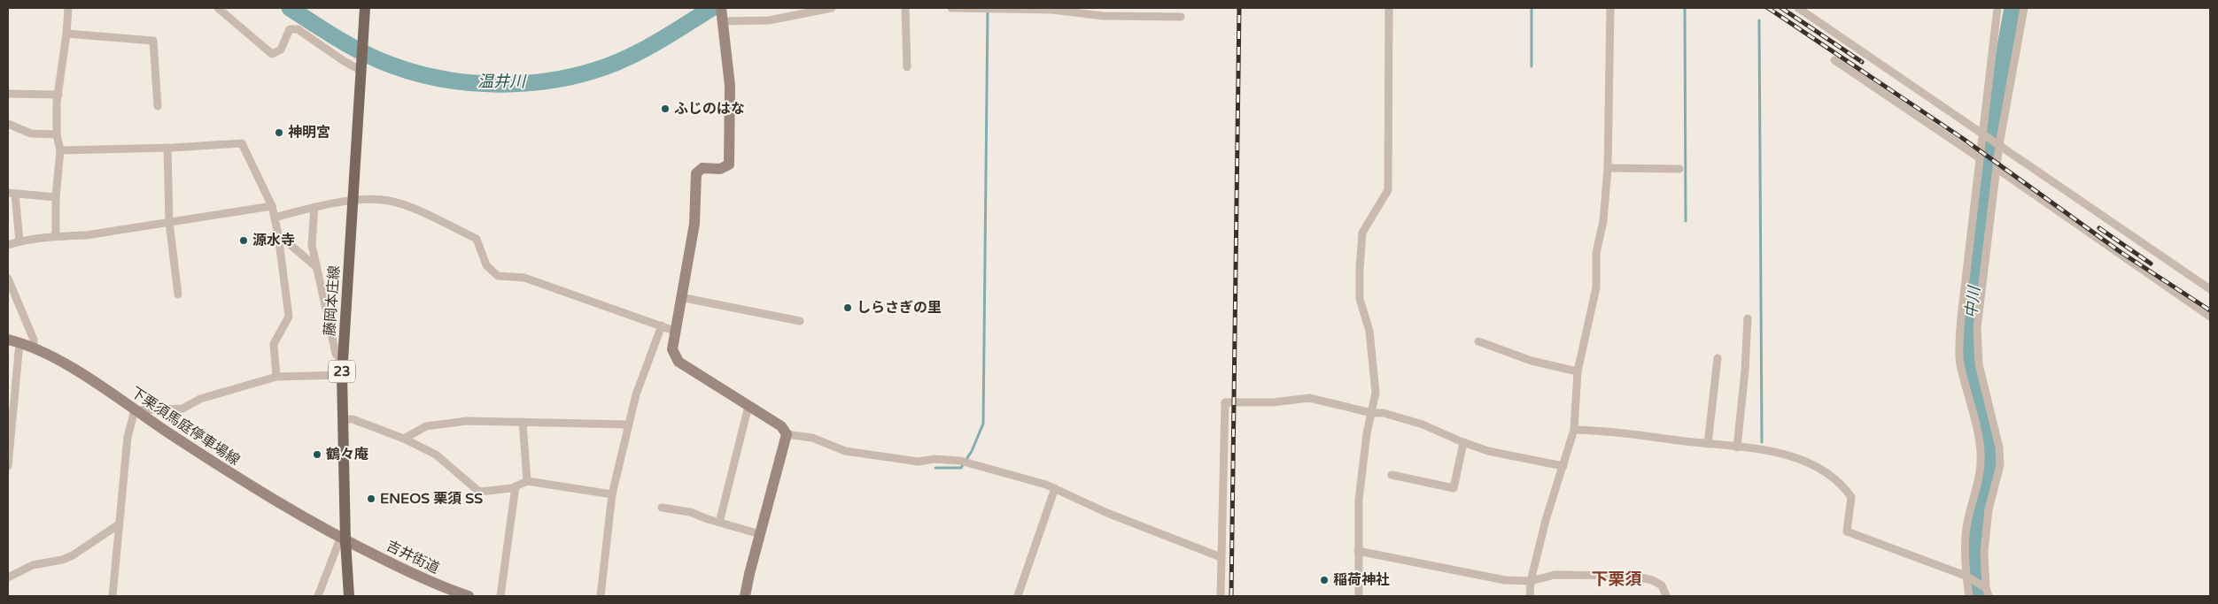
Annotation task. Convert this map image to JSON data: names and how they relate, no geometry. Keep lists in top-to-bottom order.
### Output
{
  "streets": {
    "main road": ["藤岡本庄線", "23"],
    "street": ["下栗須馬庭停車場線", "吉井街道"]
  },
  "crossings": [
    ["藤岡本庄線", "下栗須馬庭停車場線"],
    ["藤岡本庄線", "吉井街道"],
    ["下栗須馬庭停車場線", "吉井街道"]
  ],
  "districts": ["下栗須"],
  "water": ["温井川", "中川"],
  "places": [
    "ふじのはな",
    "神明宮",
    "源水寺",
    "しらさぎの里",
    "鶴々庵",
    "ENEOS 栗須 SS",
    "稲荷神社"
  ]
}
